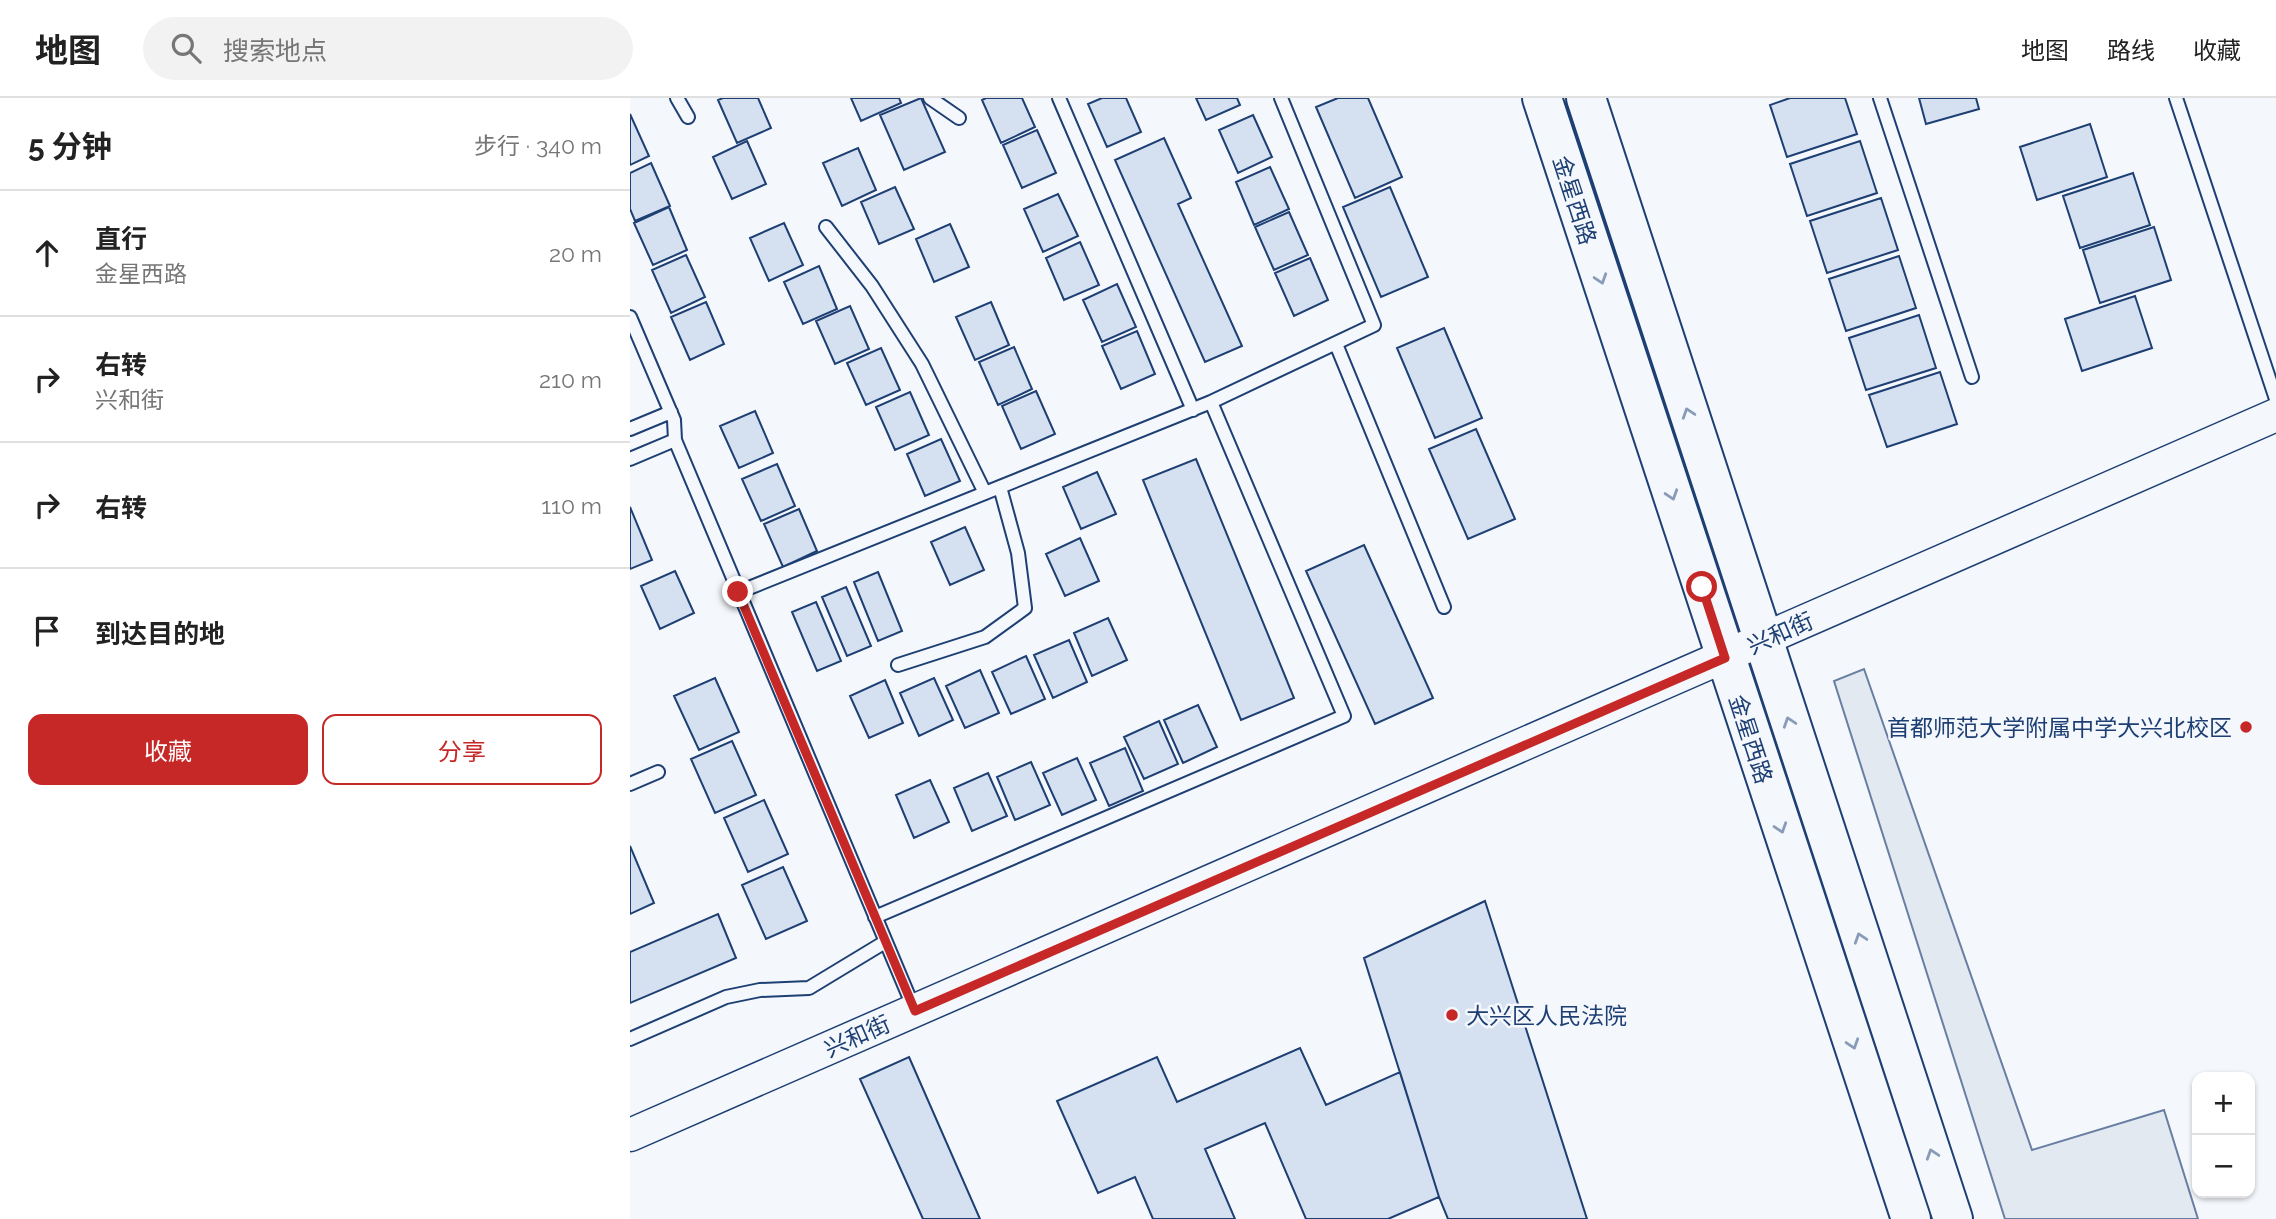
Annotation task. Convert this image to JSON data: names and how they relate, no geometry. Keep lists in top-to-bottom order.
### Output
{
  "streets": {
    "main road": ["金星西路"],
    "street": ["兴和街"]
  },
  "crossings": [
    ["金星西路", "兴和街"]
  ],
  "places": ["首都师范大学附属中学大兴北校区", "大兴区人民法院"],
  "page": {
    "header": "地图",
    "search": "搜索地点",
    "nav": ["地图", "路线", "收藏"],
    "heading": ["5 分钟", "步行 · 340 m"],
    "list": [
      ["直行", "金星西路", "20 m"],
      ["右转", "兴和街", "210 m"],
      ["右转", "110 m"],
      "到达目的地"
    ],
    "buttons": ["收藏", "分享"],
    "map_buttons": ["+", "−"]
  }
}
